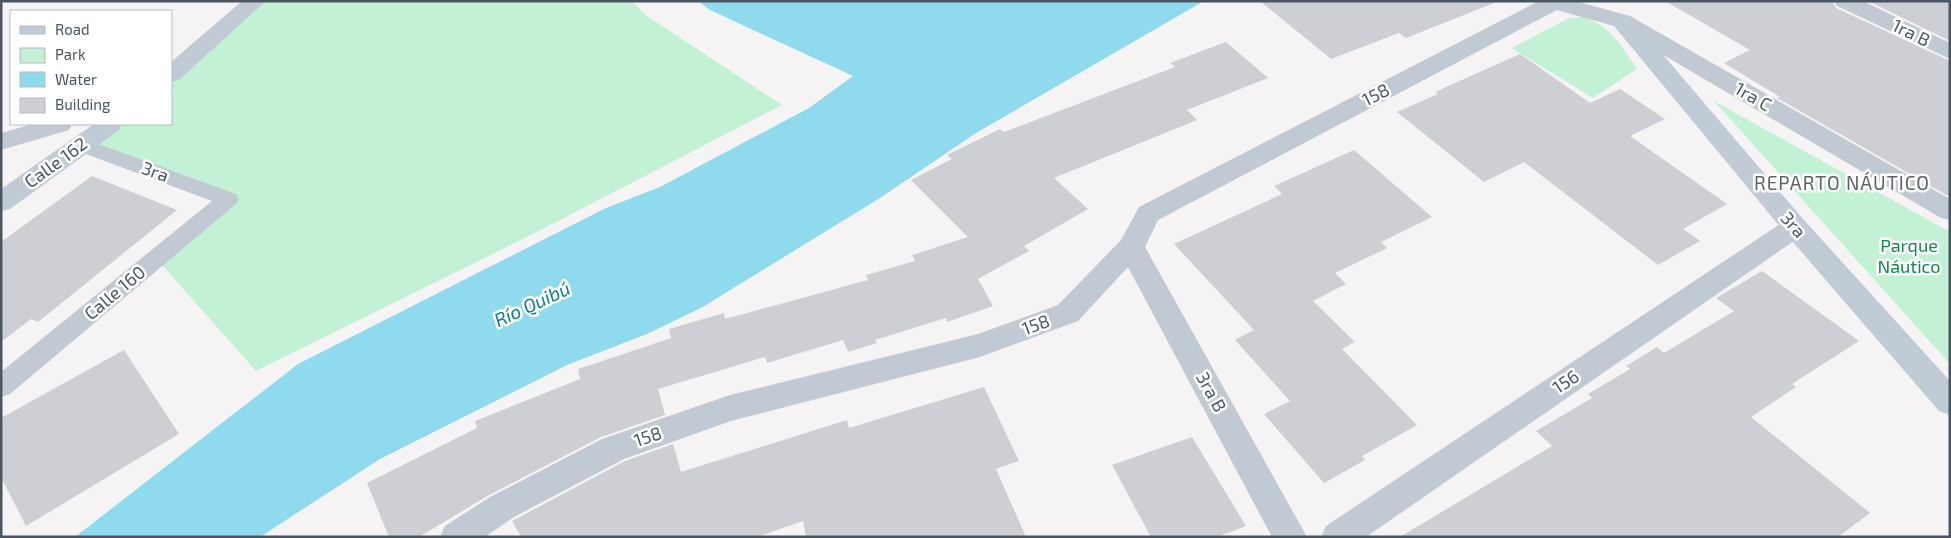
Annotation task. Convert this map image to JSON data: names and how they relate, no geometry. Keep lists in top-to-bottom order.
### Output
{
  "streets": {
    "street": [
      "1ra B",
      "158",
      "1ra C",
      "Calle 162",
      "3ra",
      "156",
      "3ra B"
    ],
    "lane": ["Calle 160"]
  },
  "crossings": [
    ["158", "1ra C"],
    ["158", "3ra B"],
    ["1ra C", "3ra"],
    ["Calle 162", "3ra"],
    ["3ra", "Calle 160"],
    ["3ra", "156"]
  ],
  "districts": ["REPARTO NÁUTICO"],
  "water": ["Río Quibú"],
  "parks": ["Parque Náutico"],
  "legend": [
    "Road",
    "Park",
    "Water",
    "Building"
  ]
}
